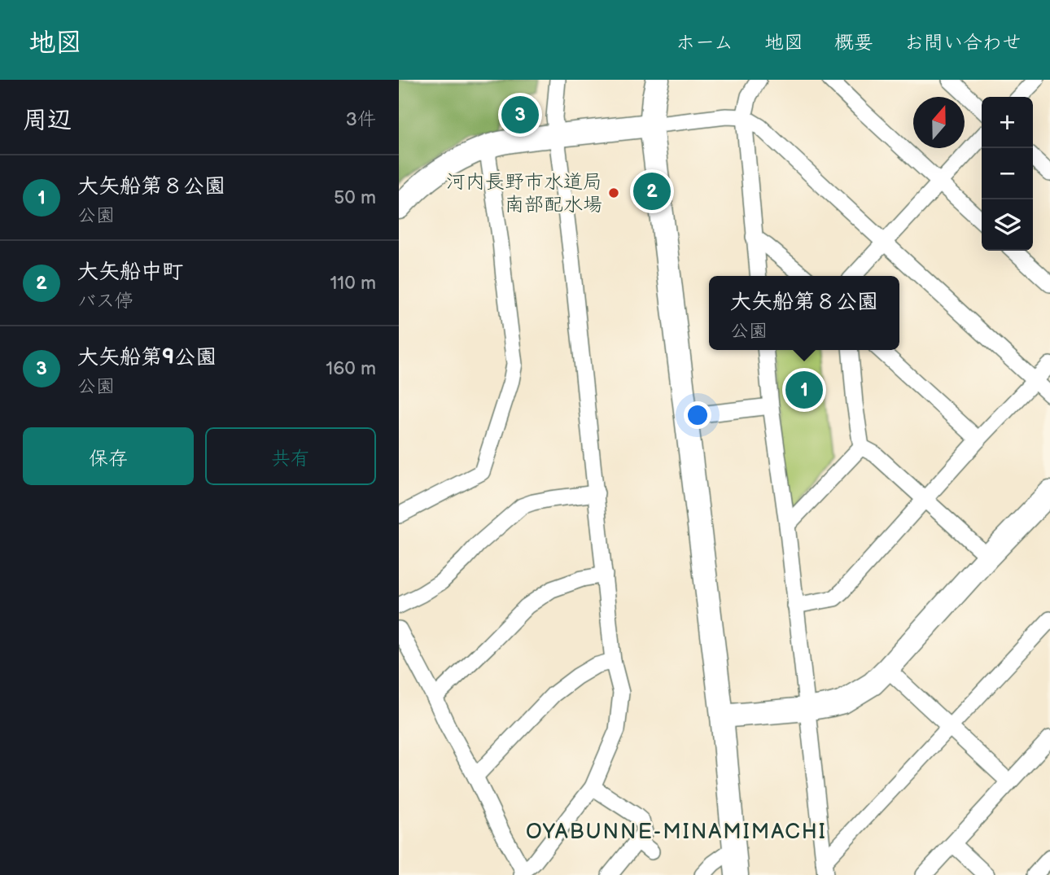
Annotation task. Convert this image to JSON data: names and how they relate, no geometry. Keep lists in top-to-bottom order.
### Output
{
  "districts": ["OYABUNNE-MINAMIMACHI"],
  "places": ["河内長野市水道局 南部配水場"],
  "north": "top",
  "page": {
    "header": "地図",
    "nav": [
      "ホーム",
      "地図",
      "概要",
      "お問い合わせ"
    ],
    "heading": ["周辺", "3件"],
    "pins": ["3", "2", "1"],
    "map_buttons": ["+", "−"],
    "list": [
      {
        "mark": "1",
        "name": "大矢船第８公園",
        "note": "公園",
        "value": "50 m"
      },
      {
        "mark": "2",
        "name": "大矢船中町",
        "note": "バス停",
        "value": "110 m"
      },
      {
        "mark": "3",
        "name": "大矢船第9公園",
        "note": "公園",
        "value": "160 m"
      }
    ],
    "popup": ["大矢船第８公園", "公園"],
    "buttons": ["保存", "共有"]
  }
}
